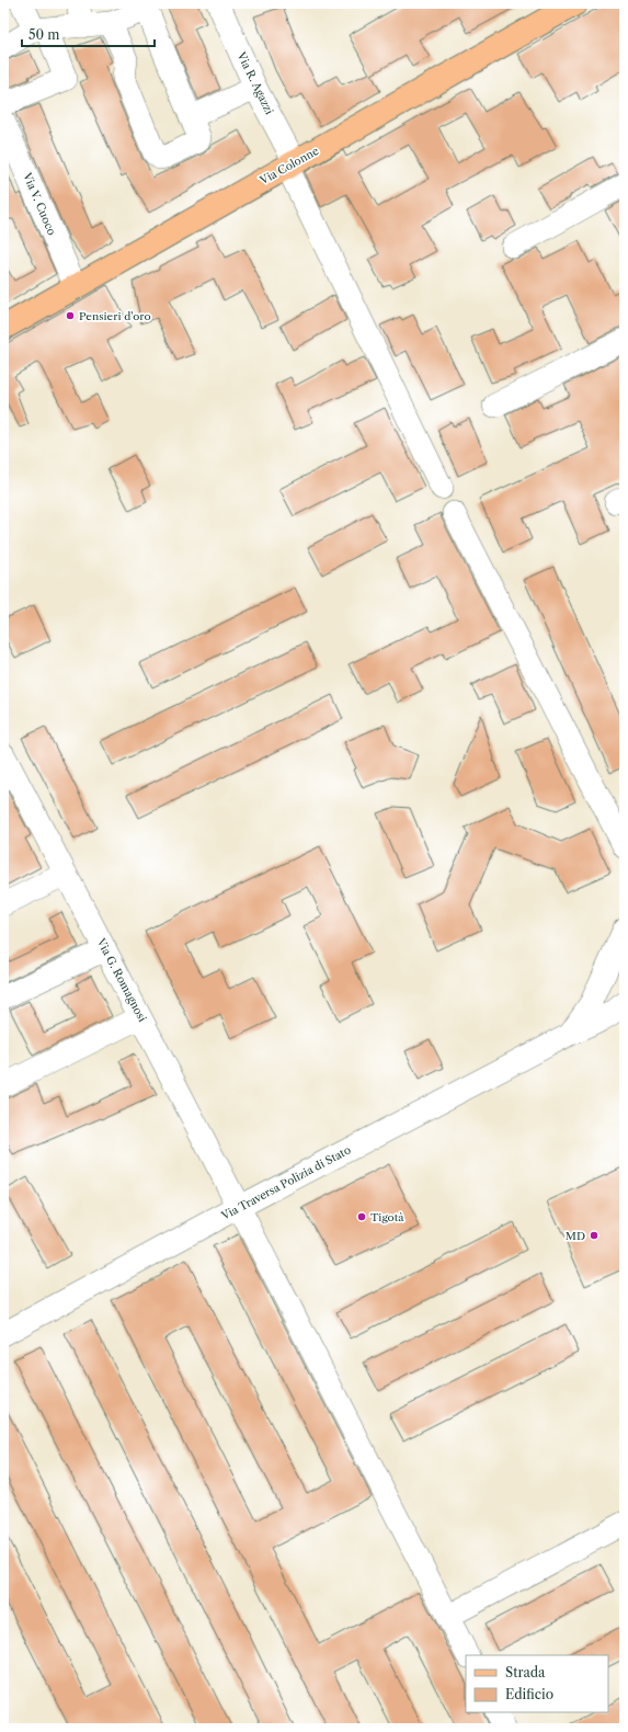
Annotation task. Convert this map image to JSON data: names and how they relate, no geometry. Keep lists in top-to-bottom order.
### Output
{
  "streets": {
    "main road": ["Via Colonne"],
    "street": [
      "Via R. Agazzi",
      "Via V. Cuoco",
      "Via G. Romagnosi",
      "Via Traversa Polizia di Stato"
    ]
  },
  "crossings": [
    ["Via R. Agazzi", "Via Colonne"],
    ["Via Colonne", "Via V. Cuoco"],
    ["Via G. Romagnosi", "Via Traversa Polizia di Stato"]
  ],
  "places": ["Pensieri d'oro", "Tigotà", "MD"],
  "legend": ["Strada", "Edificio"],
  "scale_bar": "50 m"
}
